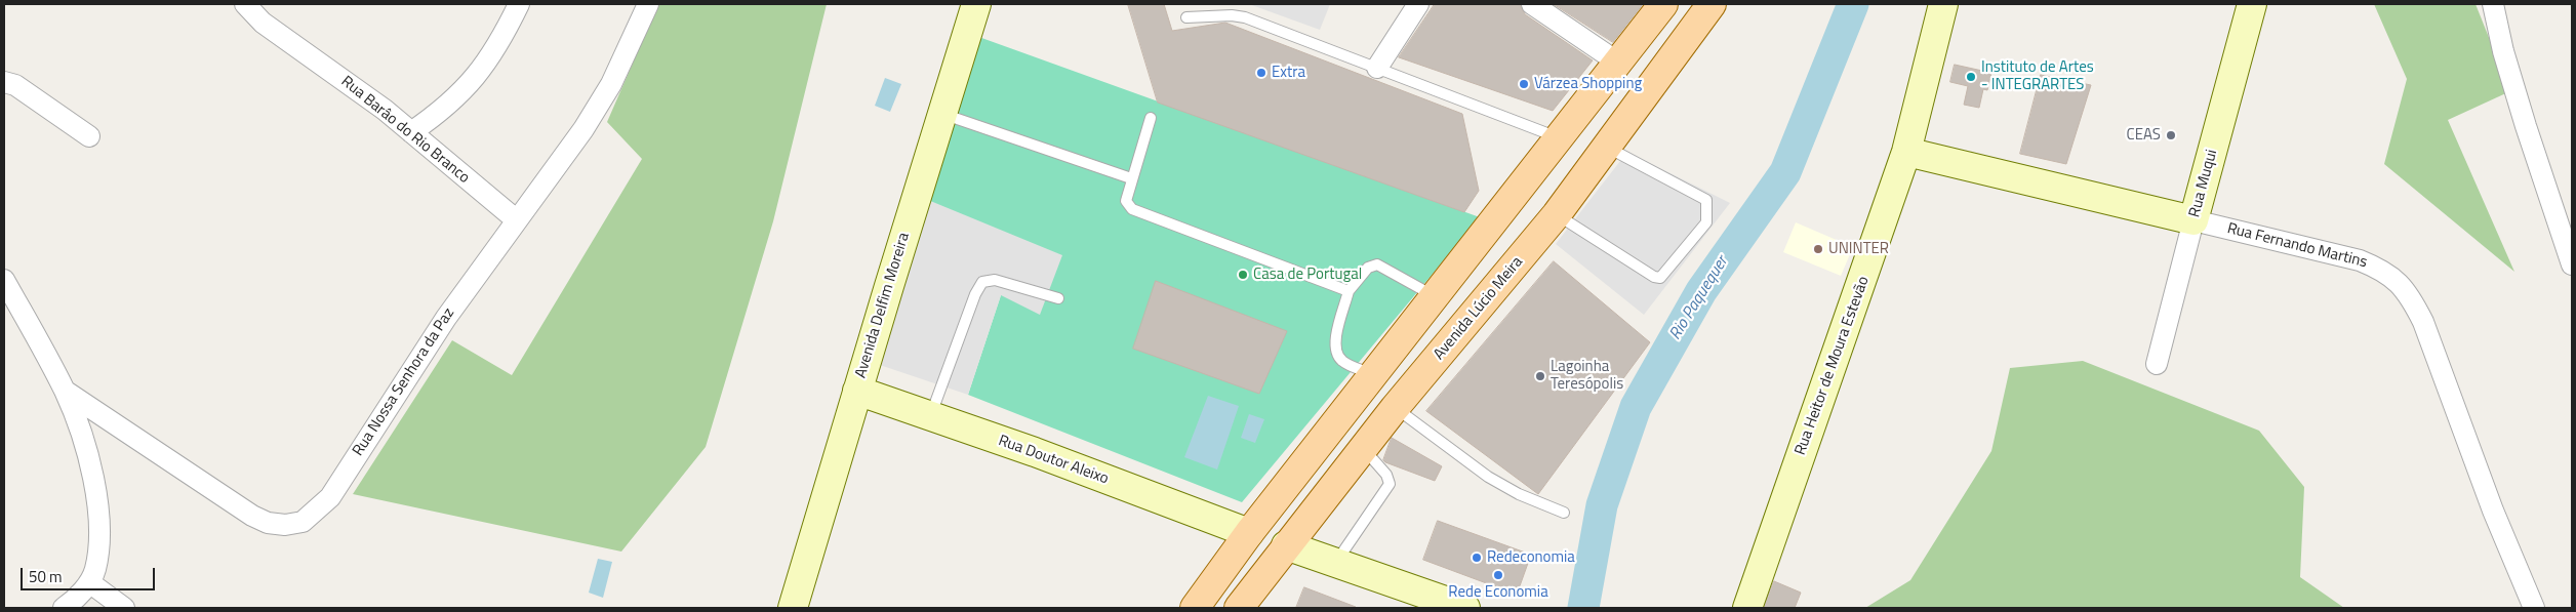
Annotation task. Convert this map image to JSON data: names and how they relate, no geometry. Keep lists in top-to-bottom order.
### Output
{
  "streets": {
    "main road": [
      "Rua Muqui",
      "Rua Fernando Martins",
      "Avenida Delfim Moreira",
      "Avenida Lúcio Meira",
      "Rua Heitor de Moura Estevão",
      "Rua Doutor Aleixo"
    ],
    "street": ["Rua Barâo do Rio Branco", "Rua Nossa Senhora da Paz"]
  },
  "crossings": [
    ["Rua Barâo do Rio Branco", "Rua Nossa Senhora da Paz"],
    ["Rua Muqui", "Rua Fernando Martins"],
    ["Rua Fernando Martins", "Rua Heitor de Moura Estevão"],
    ["Avenida Delfim Moreira", "Rua Doutor Aleixo"]
  ],
  "water": ["Rio Paquequer"],
  "places": [
    "Extra",
    "Instituto de Artes - INTEGRARTES",
    "Várzea Shopping",
    "CEAS",
    "UNINTER",
    "Casa de Portugal",
    "Lagoinha Teresópolis",
    "Redeconomia",
    "Rede Economia"
  ],
  "scale_bar": "50 m"
}
